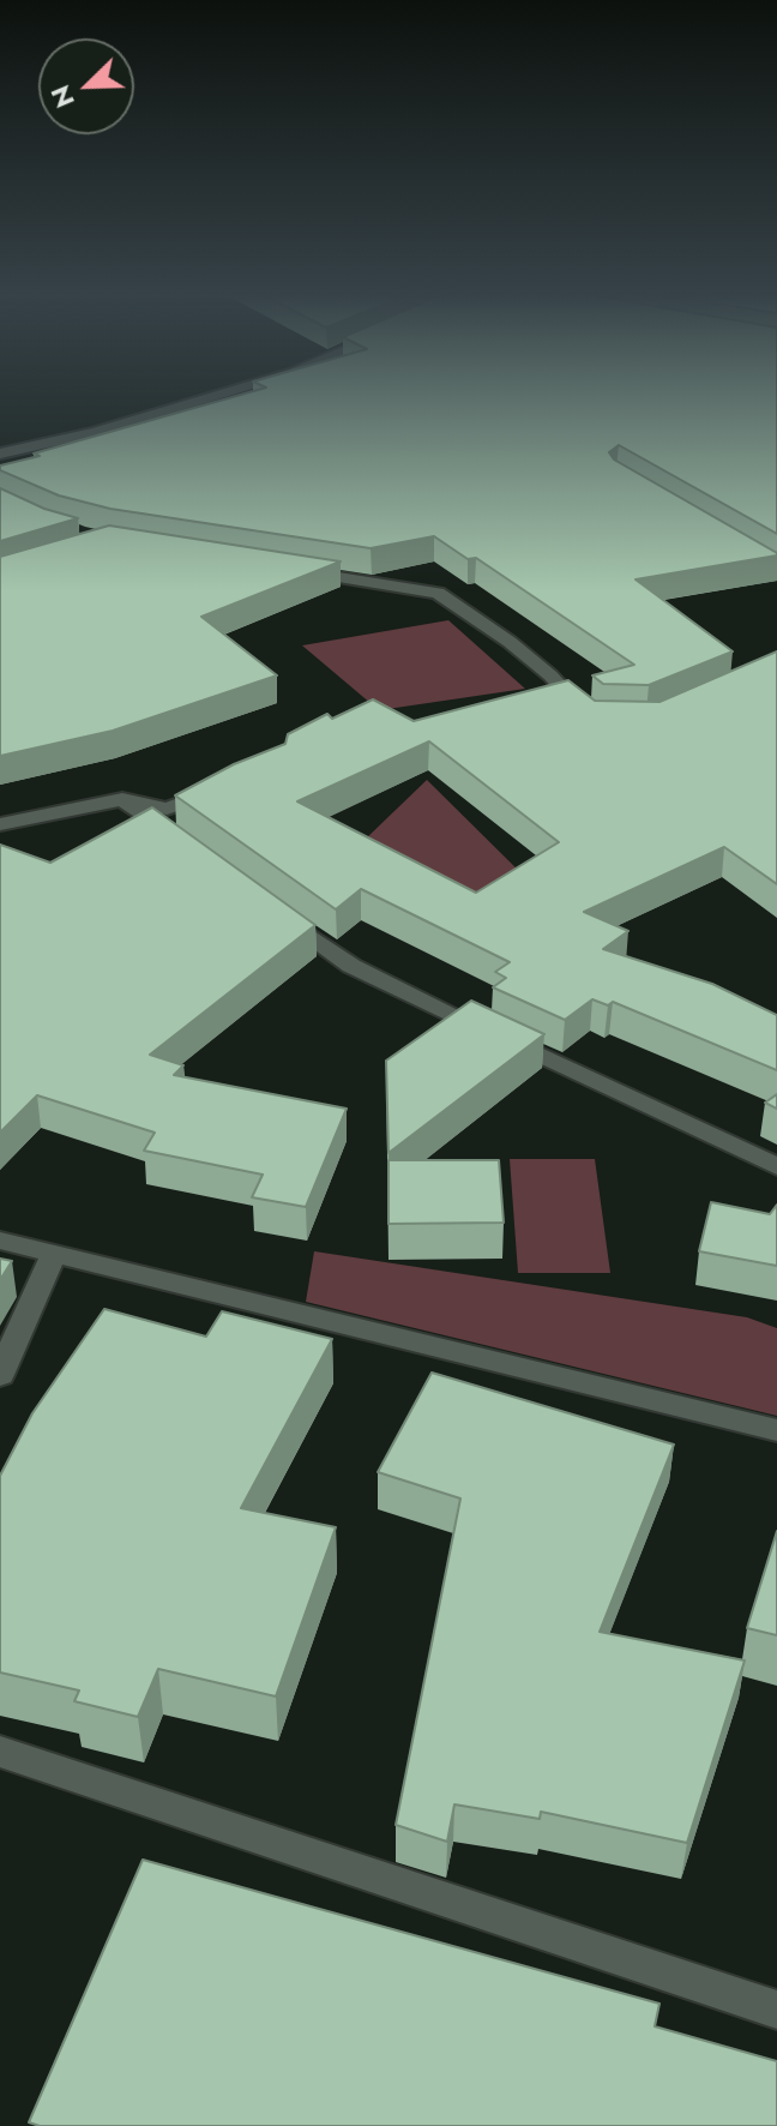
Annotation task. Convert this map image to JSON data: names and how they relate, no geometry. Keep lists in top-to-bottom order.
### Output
{
  "north": "bottom left"
}
